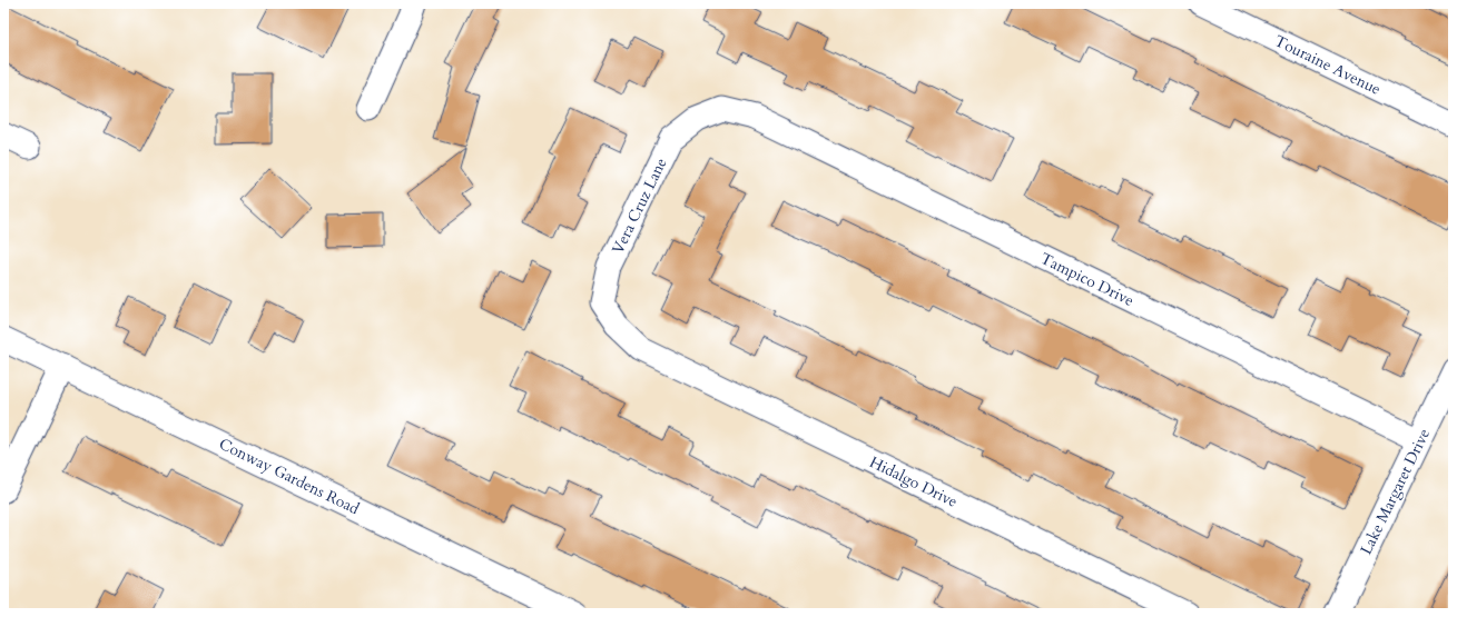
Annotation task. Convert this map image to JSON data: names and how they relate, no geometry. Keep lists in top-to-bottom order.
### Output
{
  "streets": {
    "street": [
      "Touraine Avenue",
      "Vera Cruz Lane",
      "Tampico Drive",
      "Conway Gardens Road",
      "Hidalgo Drive",
      "Lake Margaret Drive"
    ]
  },
  "crossings": [
    ["Vera Cruz Lane", "Tampico Drive"],
    ["Vera Cruz Lane", "Hidalgo Drive"],
    ["Tampico Drive", "Lake Margaret Drive"]
  ]
}
